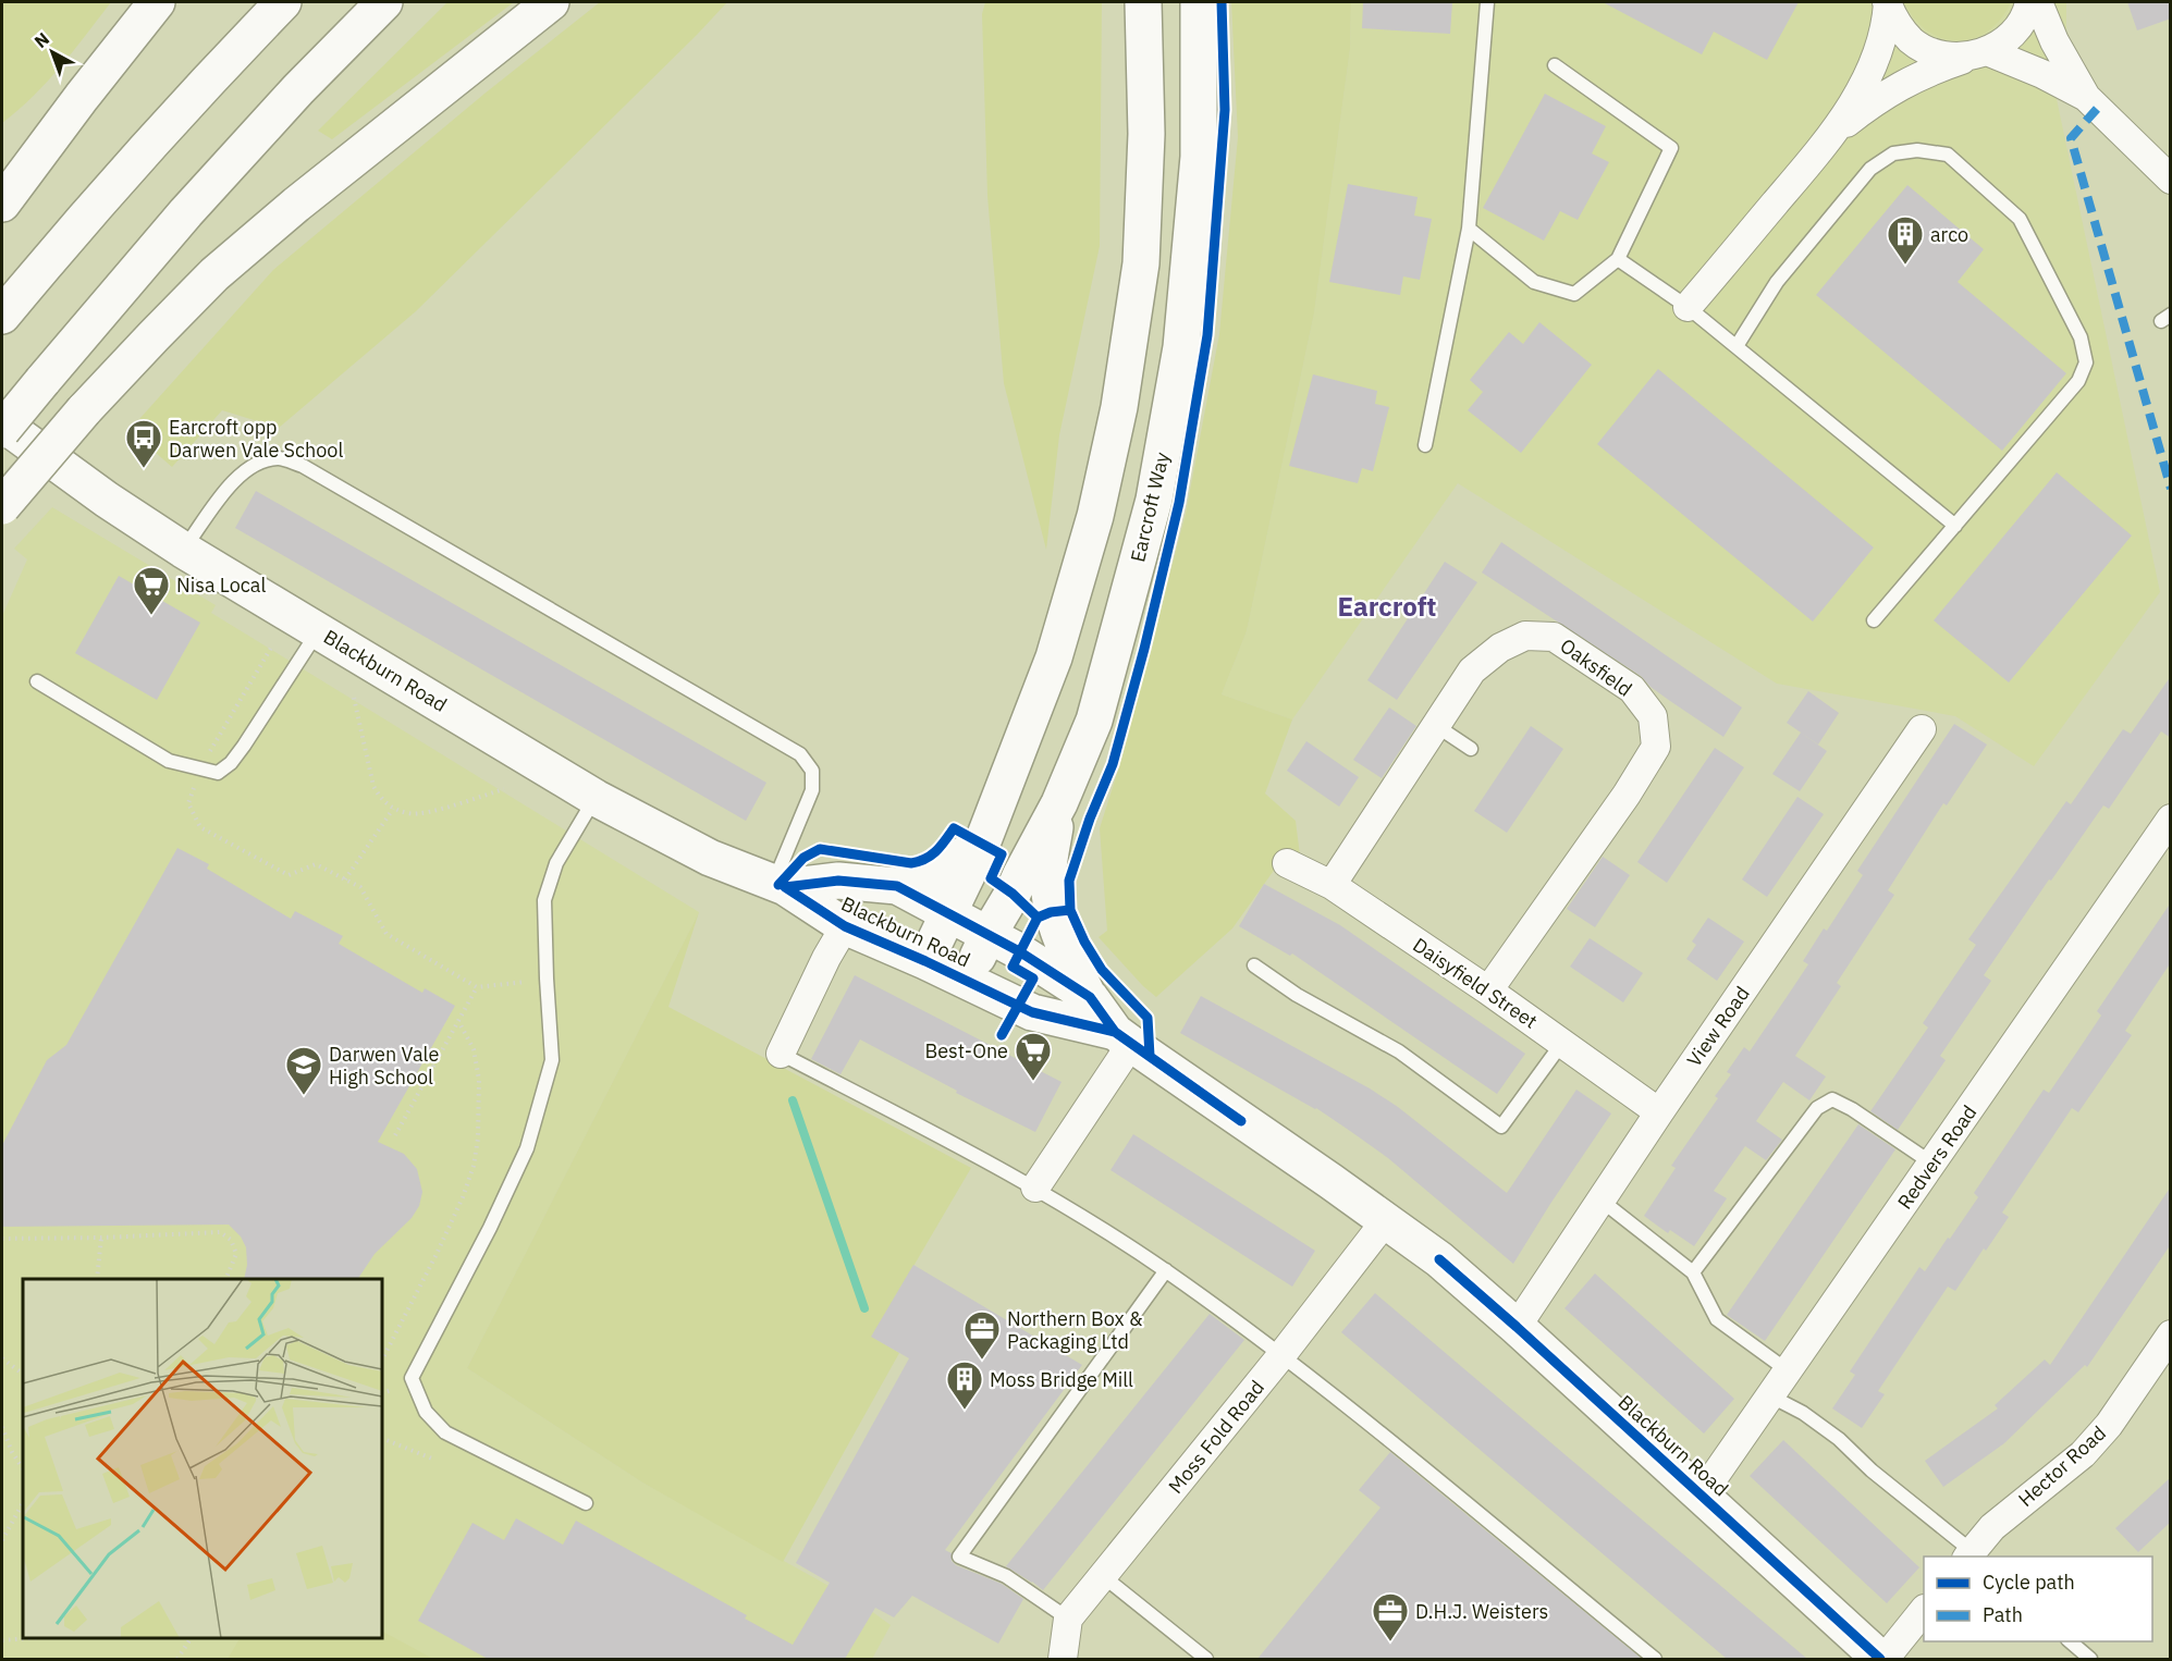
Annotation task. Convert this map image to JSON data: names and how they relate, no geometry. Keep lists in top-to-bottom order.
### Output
{
  "streets": {
    "highway": ["Earcroft Way", "Blackburn Road"],
    "street": [
      "Oaksfield",
      "Daisyfield Street",
      "View Road",
      "Redvers Road",
      "Moss Fold Road",
      "Hector Road"
    ]
  },
  "crossings": [
    ["Earcroft Way", "Blackburn Road"],
    ["Oaksfield", "Daisyfield Street"],
    ["Blackburn Road", "View Road"],
    ["Blackburn Road", "Redvers Road"],
    ["Blackburn Road", "Moss Fold Road"],
    ["Daisyfield Street", "View Road"]
  ],
  "districts": ["Earcroft"],
  "places": {
    "building": ["arco", "Moss Bridge Mill"],
    "bus stop": ["Earcroft opp Darwen Vale School"],
    "supermarket": ["Nisa Local", "Best-One"],
    "school or university": ["Darwen Vale High School"],
    "office": ["Northern Box & Packaging Ltd", "D.H.J. Weisters"]
  },
  "legend": ["Cycle path", "Path"],
  "north": "top left"
}
